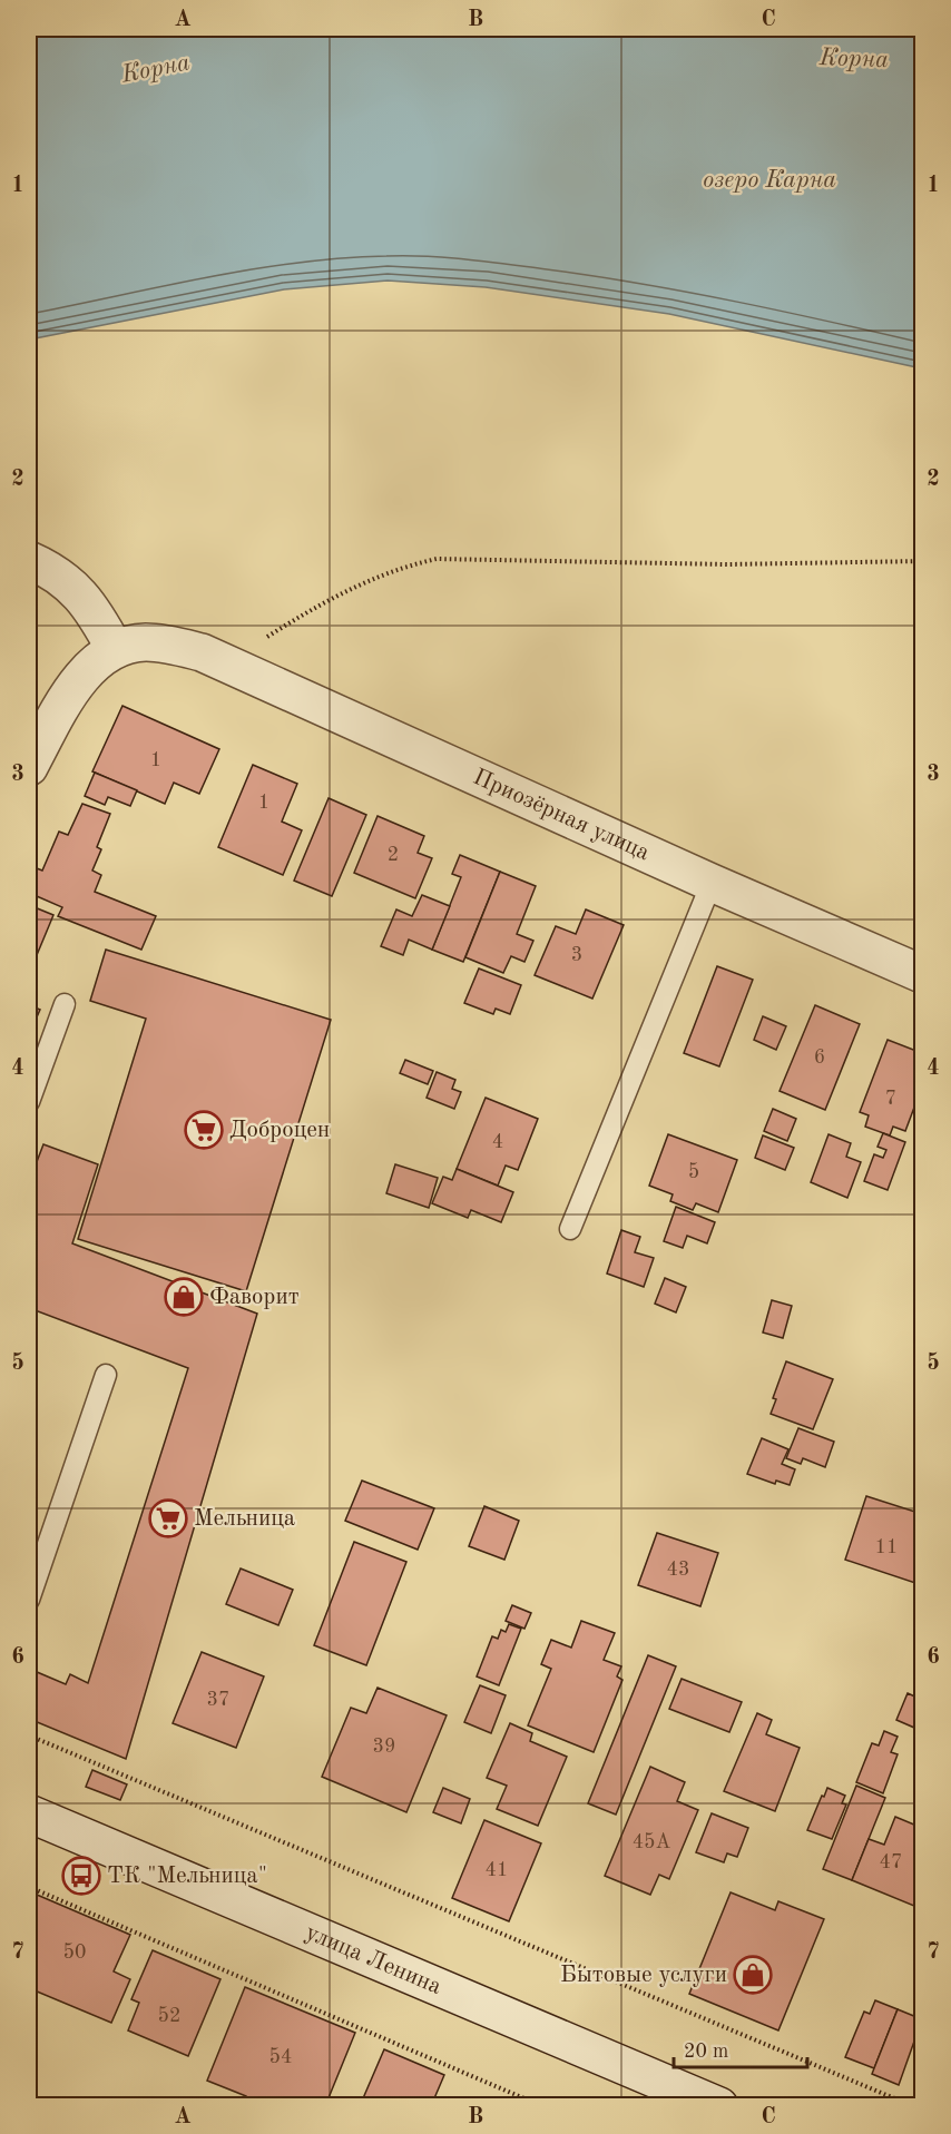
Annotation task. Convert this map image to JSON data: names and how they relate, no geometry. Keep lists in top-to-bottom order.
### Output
{
  "streets": {
    "street": ["Приозёрная улица", "улица Ленина"]
  },
  "water": ["Корна", "озеро Карна"],
  "places": {
    "supermarket": ["Доброцен", "Мельница"],
    "shop": ["Фаворит", "Бытовые услуги"],
    "bus stop": ["ТК \"Мельница\""]
  },
  "house_numbers": [
    "1",
    "1",
    "2",
    "3",
    "6",
    "7",
    "4",
    "5",
    "11",
    "43",
    "37",
    "39",
    "45А",
    "47",
    "41",
    "50",
    "52",
    "54"
  ],
  "scale_bar": "20 m",
  "grid": {
    "columns": ["A", "B", "C"],
    "rows": [
      "1",
      "2",
      "3",
      "4",
      "5",
      "6",
      "7"
    ]
  }
}
